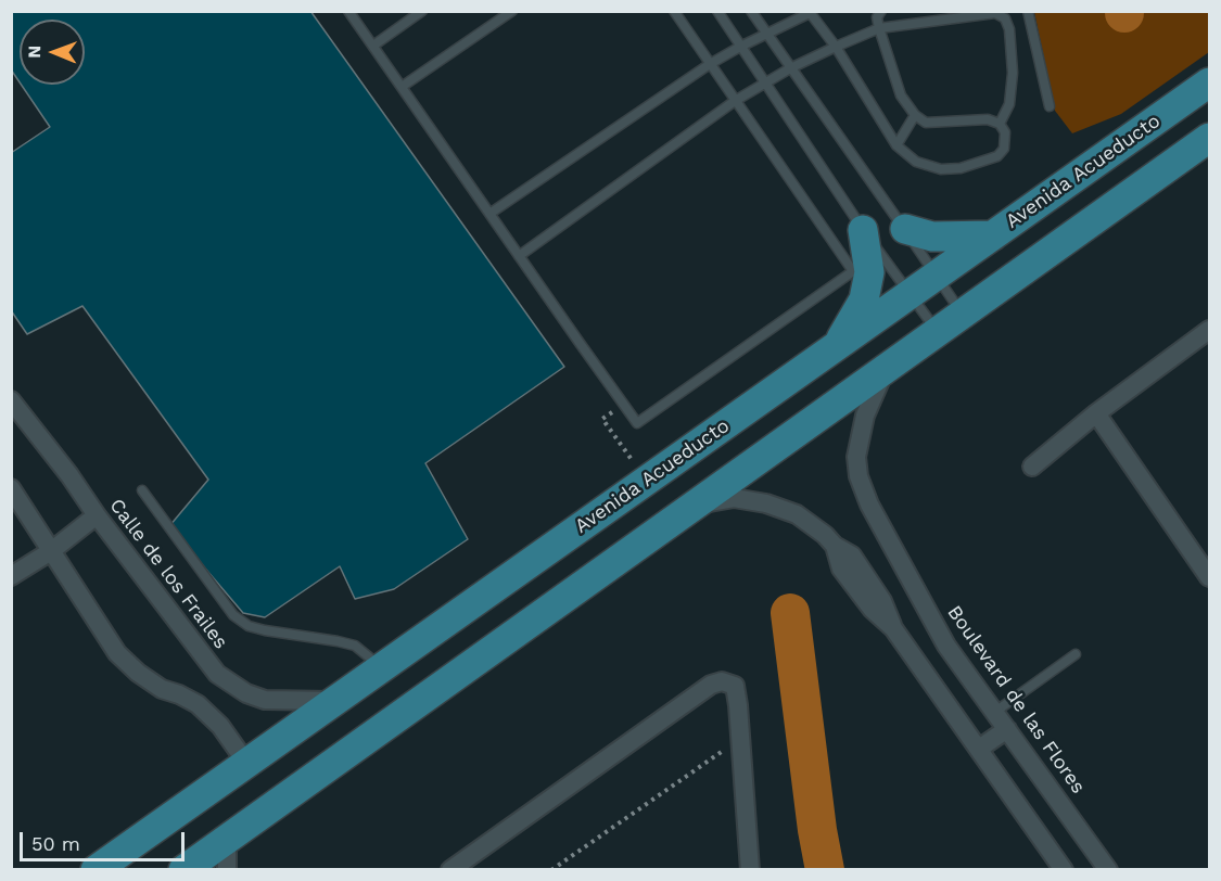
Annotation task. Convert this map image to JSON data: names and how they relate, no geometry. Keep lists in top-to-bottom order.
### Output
{
  "streets": {
    "main road": ["Avenida Acueducto"],
    "street": ["Calle de los Frailes", "Boulevard de las Flores"]
  },
  "crossings": [
    ["Avenida Acueducto", "Calle de los Frailes"]
  ],
  "scale_bar": "50 m",
  "north": "left"
}
